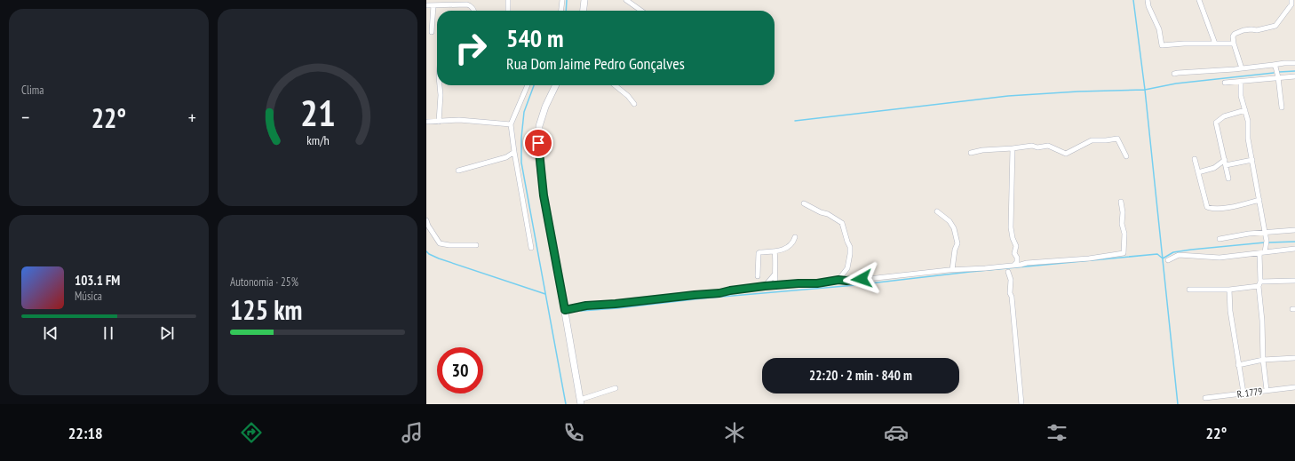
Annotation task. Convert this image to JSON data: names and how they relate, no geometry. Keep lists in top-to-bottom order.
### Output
{
  "streets": {
    "street": ["R. 1779"]
  },
  "page": {
    "tile": [
      "Clima",
      ["Autonomia · 25%", "125 km"]
    ],
    "turn": ["540 m", "Rua Dom Jaime Pedro Gonçalves"],
    "heat": ["−", "22°", "+"],
    "song": ["103.1 FM", "Música"],
    "limit": "30",
    "trip": "22:20 · 2 min · 840 m",
    "tabs": ["22:18", "22°"],
    "gauge": ["21", "km/h"]
  }
}
